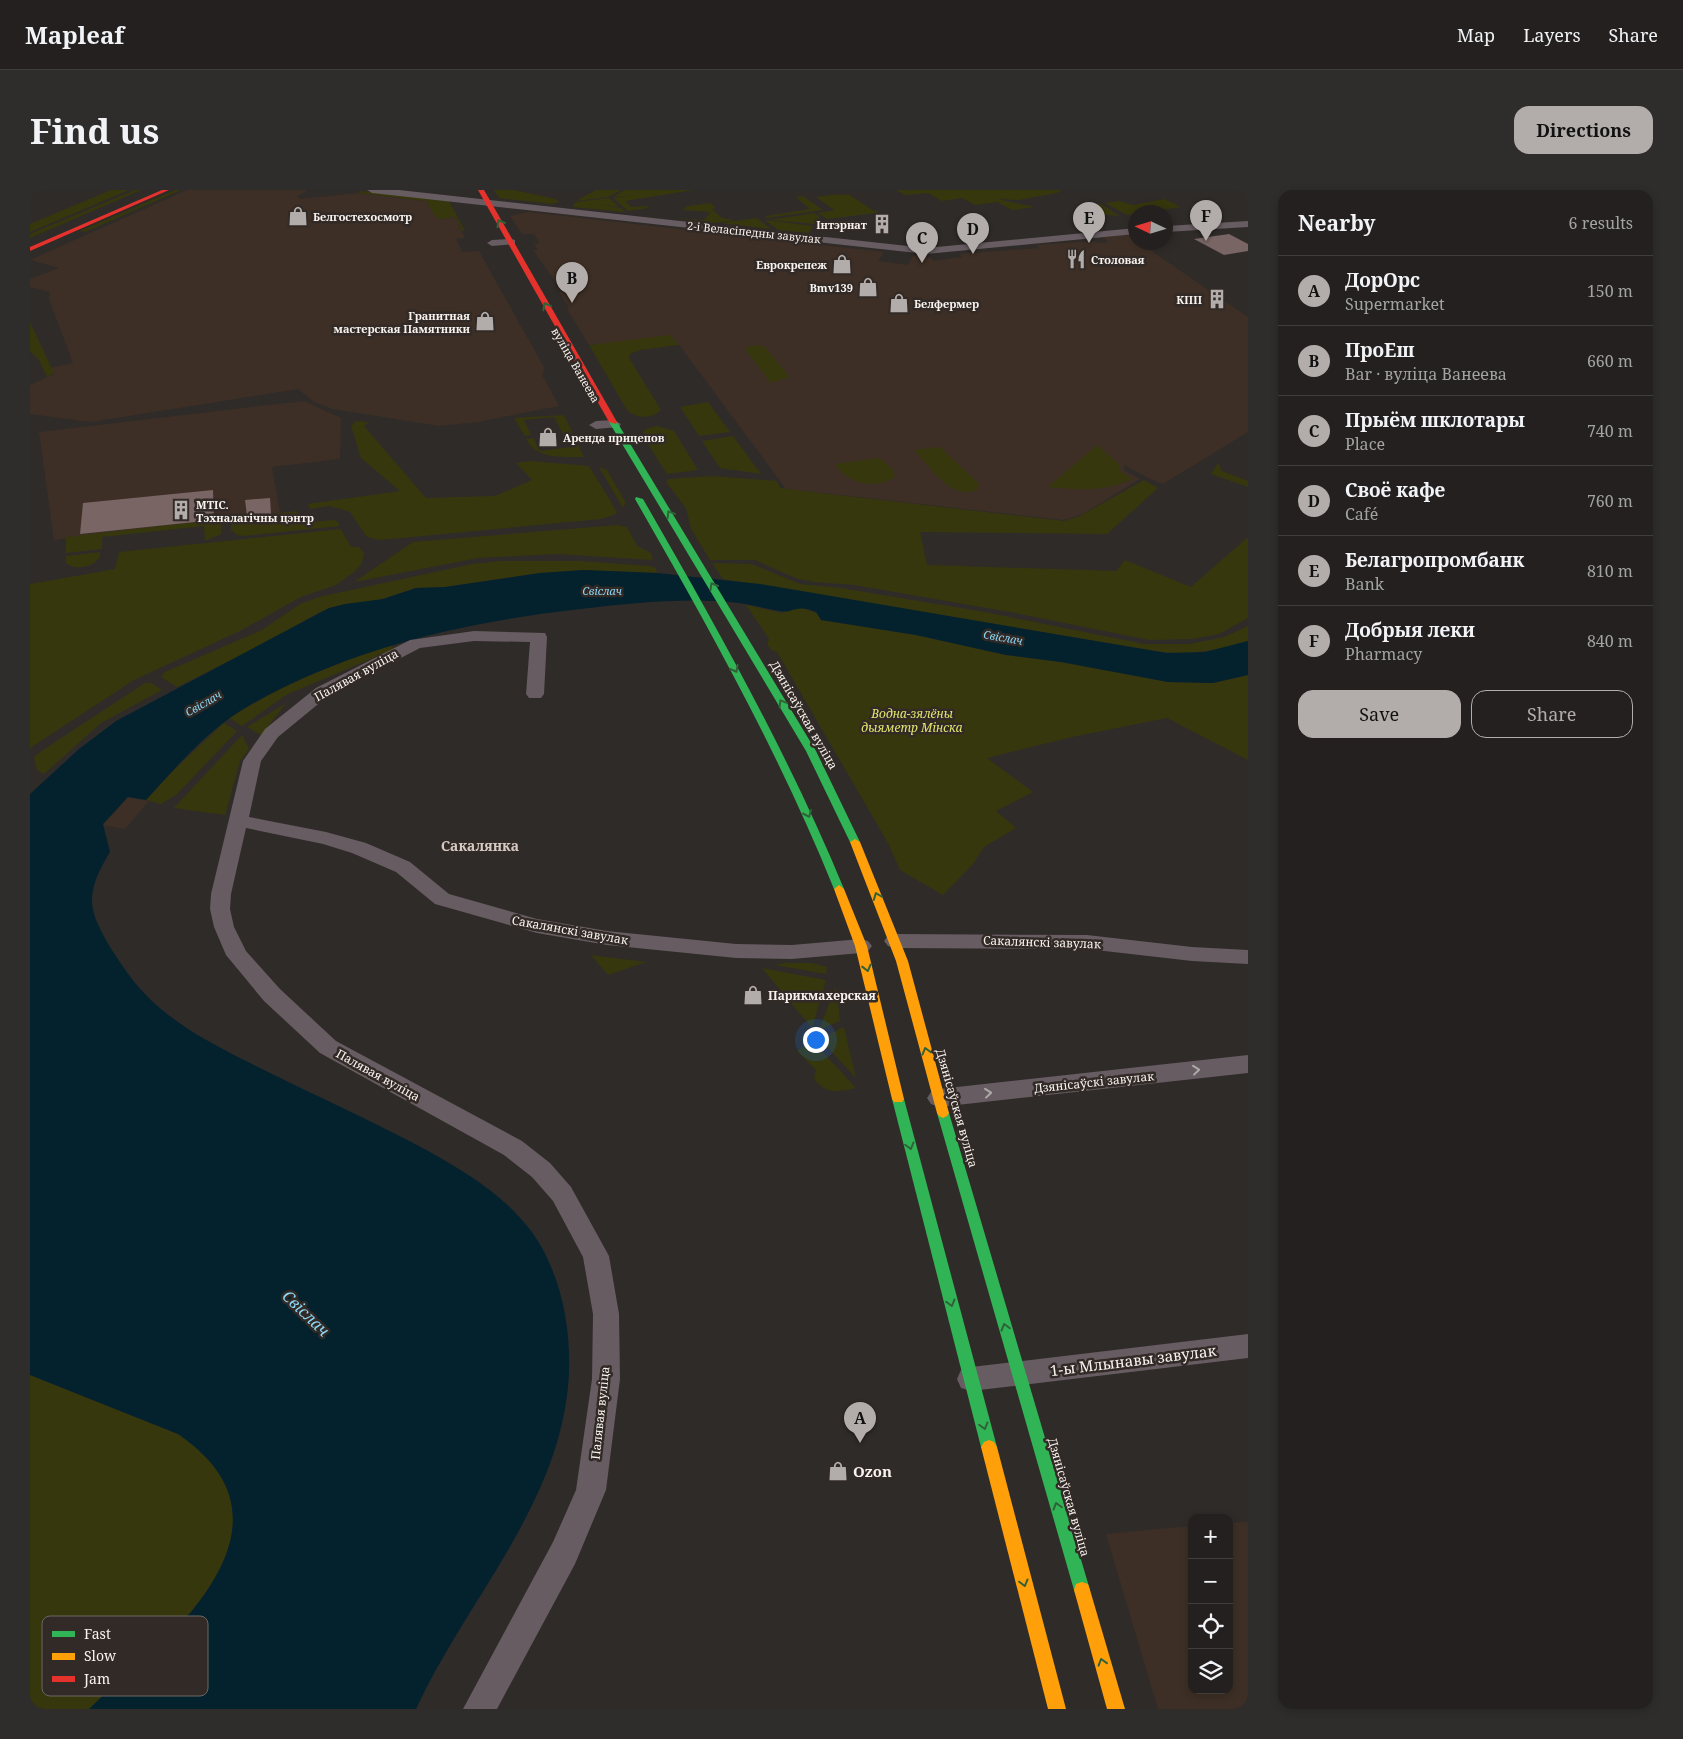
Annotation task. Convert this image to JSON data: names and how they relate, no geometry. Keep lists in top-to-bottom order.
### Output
{
  "streets": {
    "main road": ["вуліца Ванеева", "Дзянісаўская вуліца"],
    "street": [
      "2-і Веласіпедны завулак",
      "Палявая вуліца",
      "Сакалянскі завулак",
      "Дзянісаўскі завулак",
      "1-ы Млынавы завулак"
    ]
  },
  "crossings": [
    ["2-і Веласіпедны завулак", "вуліца Ванеева"],
    ["вуліца Ванеева", "Дзянісаўская вуліца"],
    ["Палявая вуліца", "Сакалянскі завулак"],
    ["Дзянісаўская вуліца", "Сакалянскі завулак"],
    ["Дзянісаўская вуліца", "Дзянісаўскі завулак"],
    ["Дзянісаўская вуліца", "1-ы Млынавы завулак"]
  ],
  "one_way": ["вуліца Ванеева", "Дзянісаўскі завулак"],
  "districts": ["Сакалянка"],
  "water": ["Свіслач"],
  "parks": ["Водна-зялёны дыяметр Мінска"],
  "places": {
    "shop": [
      "Белгостехосмотр",
      "Еврокрепеж",
      "Bmv139",
      "Белфермер",
      "Гранитная мастерская Памятники",
      "Аренда прицепов",
      "Парикмахерская",
      "Ozon"
    ],
    "building": ["Інтэрнат", "КПП", "МТІС. Тэхналагічны цэнтр"],
    "restaurant": ["Столовая"]
  },
  "legend": ["Fast", "Slow", "Jam"],
  "north": "left",
  "page": {
    "header": "Mapleaf",
    "nav": ["Map", "Layers", "Share"],
    "buttons": [
      "Directions",
      ["Save", "Share"]
    ],
    "title": "Find us",
    "heading": ["Nearby", "6 results"],
    "pins": [
      "F",
      "E",
      "D",
      "C",
      "B",
      "A"
    ],
    "list": [
      {
        "mark": "A",
        "name": "ДорОрс",
        "note": "Supermarket",
        "value": "150 m"
      },
      {
        "mark": "B",
        "name": "ПроЕш",
        "note": "Bar · вуліца Ванеева",
        "value": "660 m"
      },
      {
        "mark": "C",
        "name": "Прыём шклотары",
        "note": "Place",
        "value": "740 m"
      },
      {
        "mark": "D",
        "name": "Своё кафе",
        "note": "Café",
        "value": "760 m"
      },
      {
        "mark": "E",
        "name": "Белагропромбанк",
        "note": "Bank",
        "value": "810 m"
      },
      {
        "mark": "F",
        "name": "Добрыя леки",
        "note": "Pharmacy",
        "value": "840 m"
      }
    ],
    "map_buttons": ["+", "−"]
  }
}
